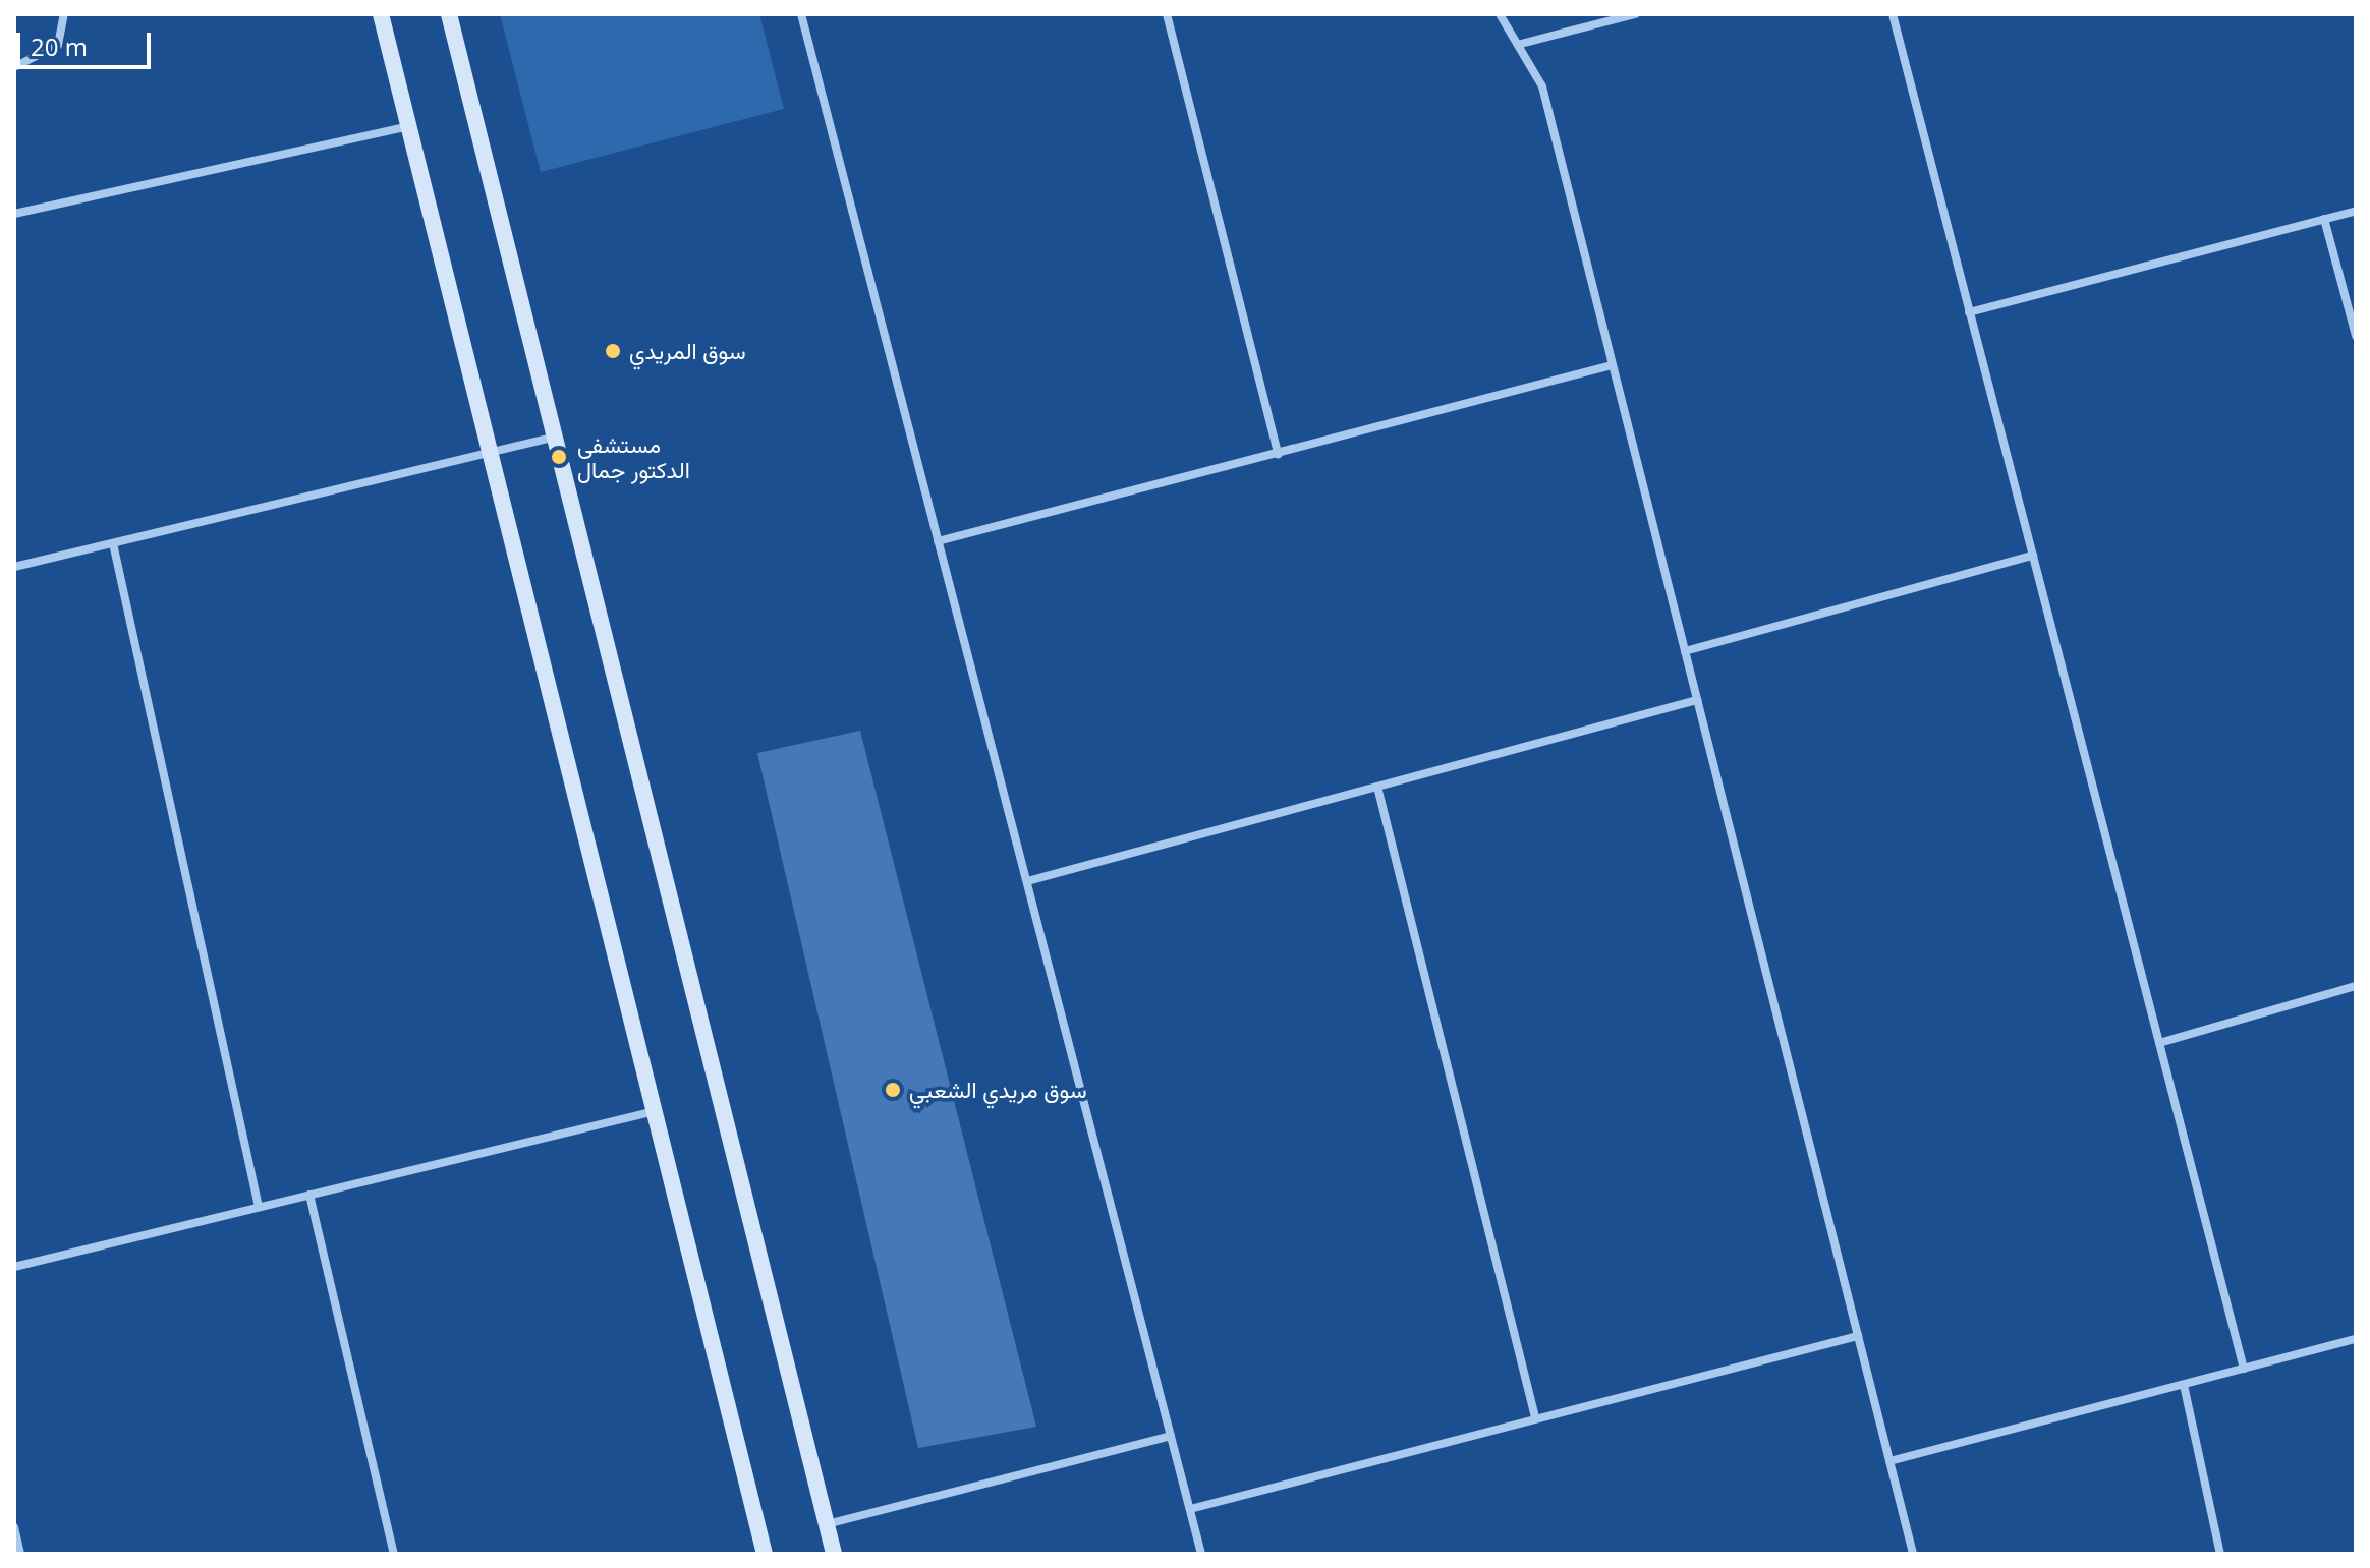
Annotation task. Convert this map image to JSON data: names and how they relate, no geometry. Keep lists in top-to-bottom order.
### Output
{
  "places": ["سوق المريدي", "مستشفى الدكتور جمال", "سوق مريدي الشعبي"],
  "scale_bar": "20 m"
}
